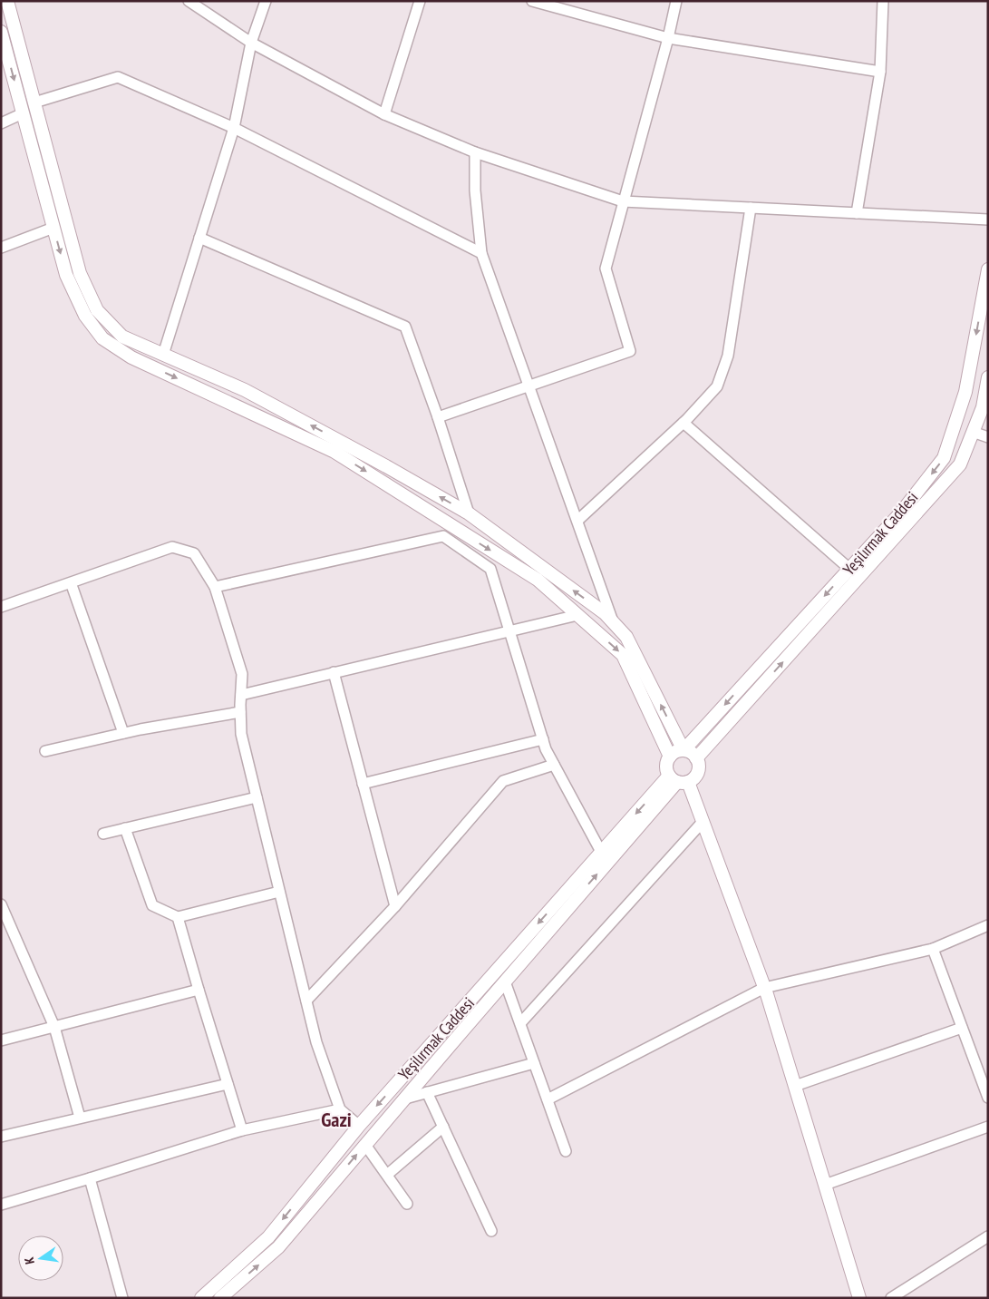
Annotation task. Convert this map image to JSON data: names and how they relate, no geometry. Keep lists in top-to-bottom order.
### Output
{
  "streets": {
    "main road": ["Yeşilırmak Caddesi"]
  },
  "districts": ["Gazi"],
  "north": "left"
}
